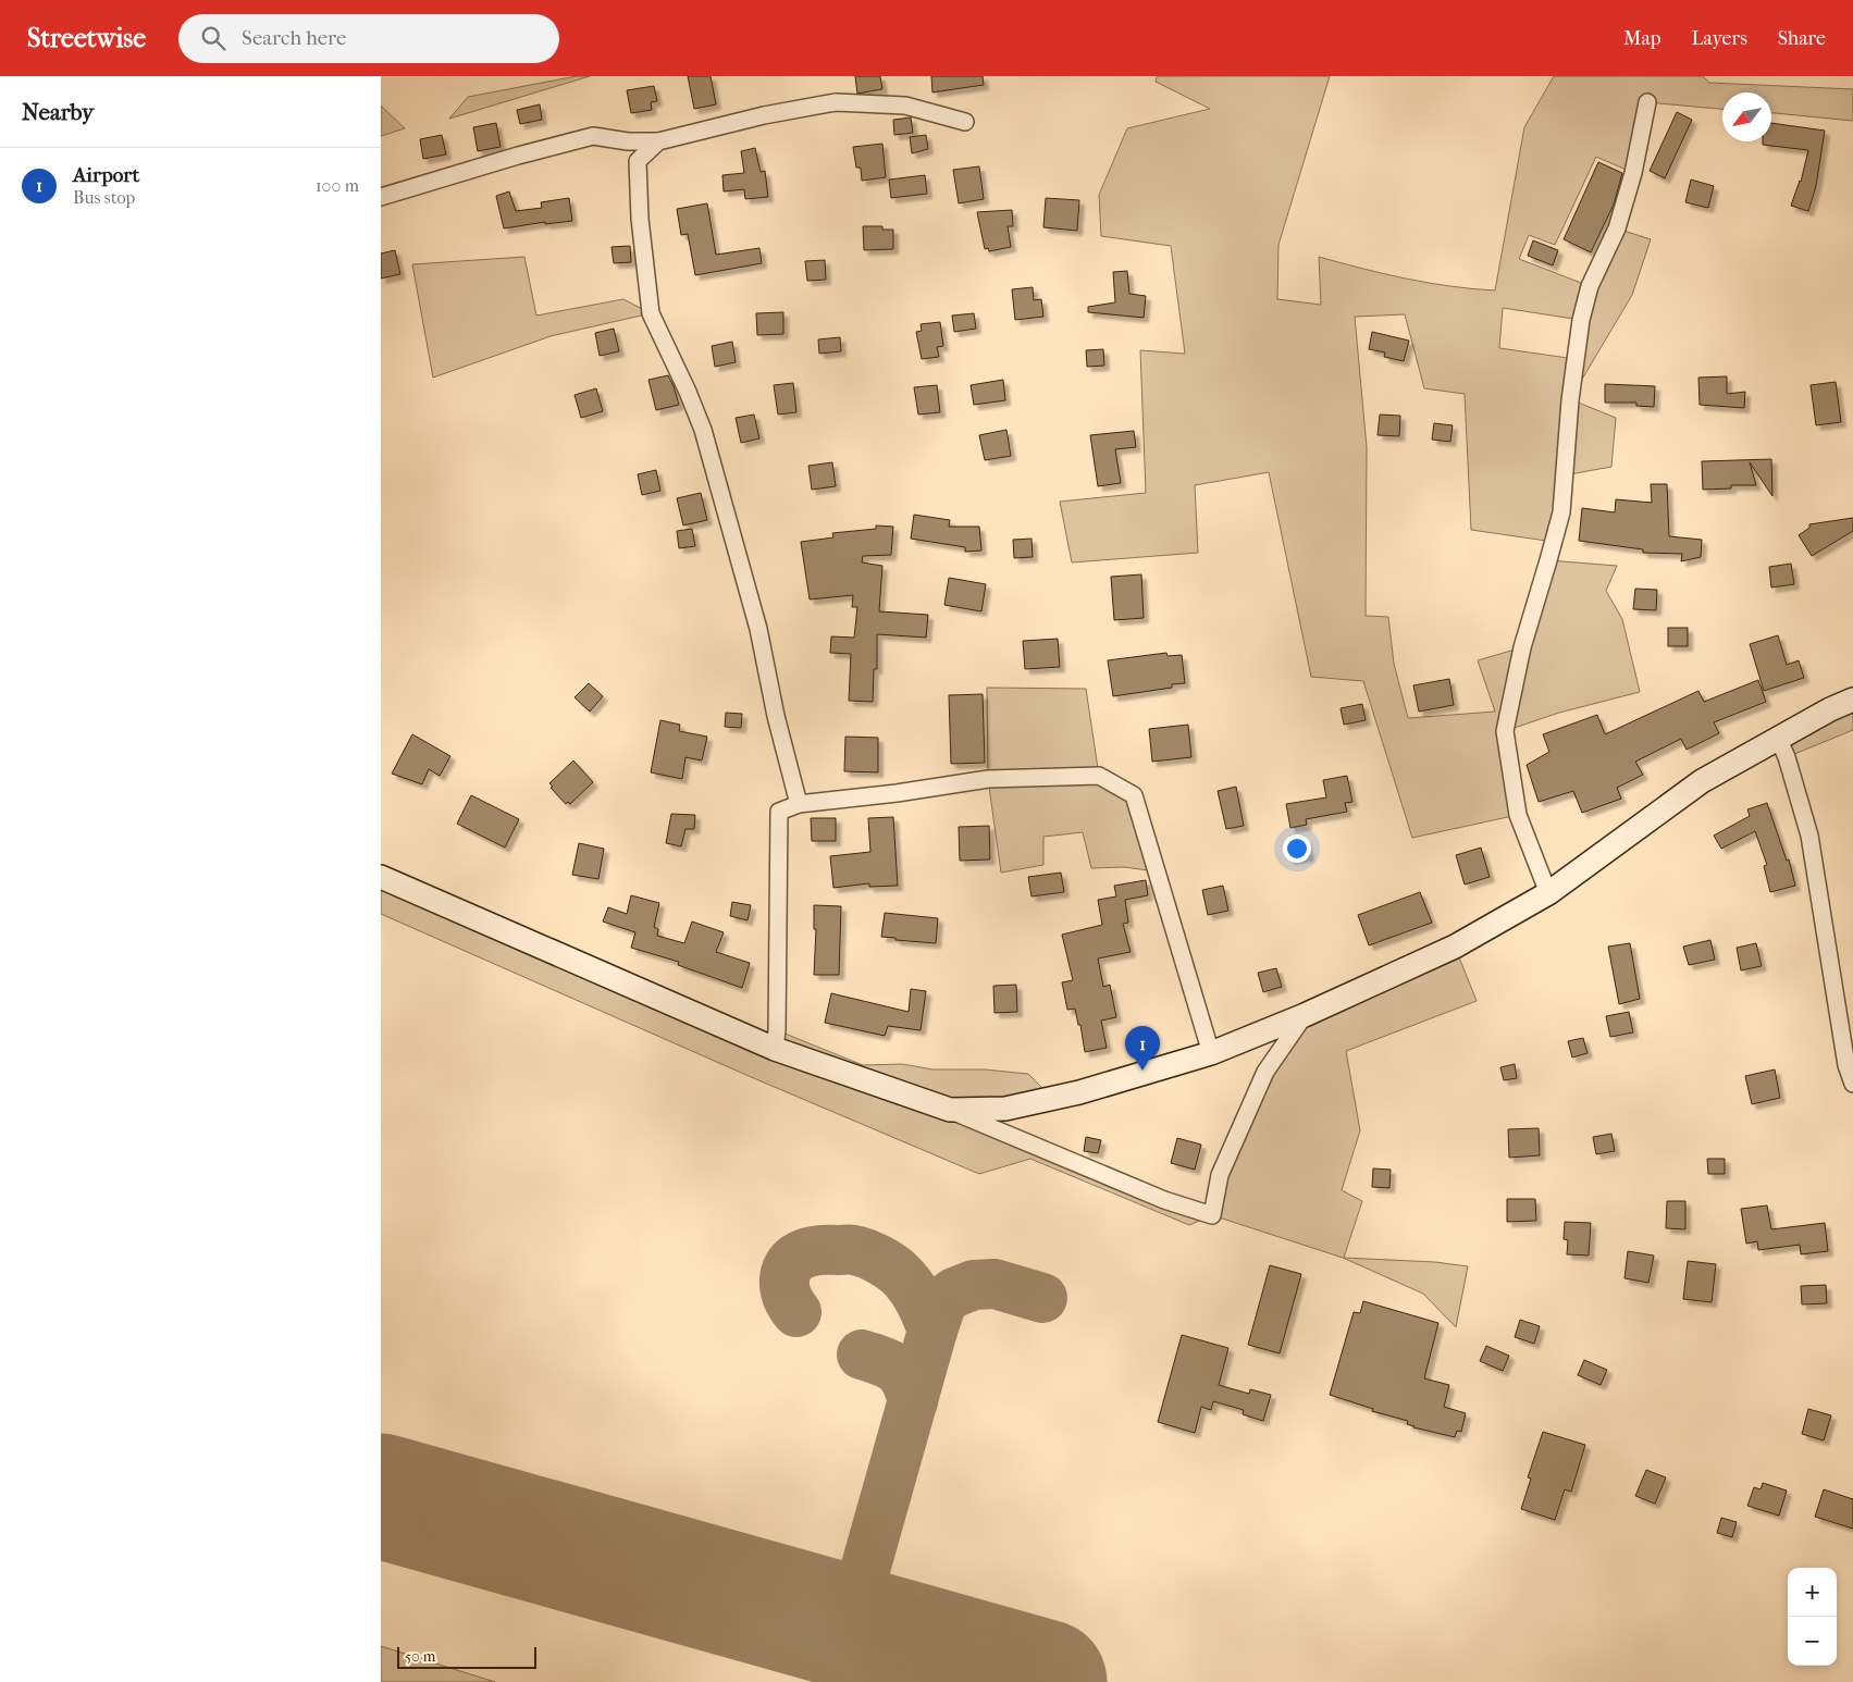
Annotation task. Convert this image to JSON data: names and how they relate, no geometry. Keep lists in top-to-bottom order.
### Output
{
  "scale_bar": "50 m",
  "north": "bottom left",
  "page": {
    "header": "Streetwise",
    "search": "Search here",
    "nav": ["Map", "Layers", "Share"],
    "heading": "Nearby",
    "list": [
      {
        "mark": "1",
        "name": "Airport",
        "note": "Bus stop",
        "value": "100 m"
      }
    ],
    "pins": "1",
    "map_buttons": ["+", "−"],
    "scale": "50 m"
  }
}
